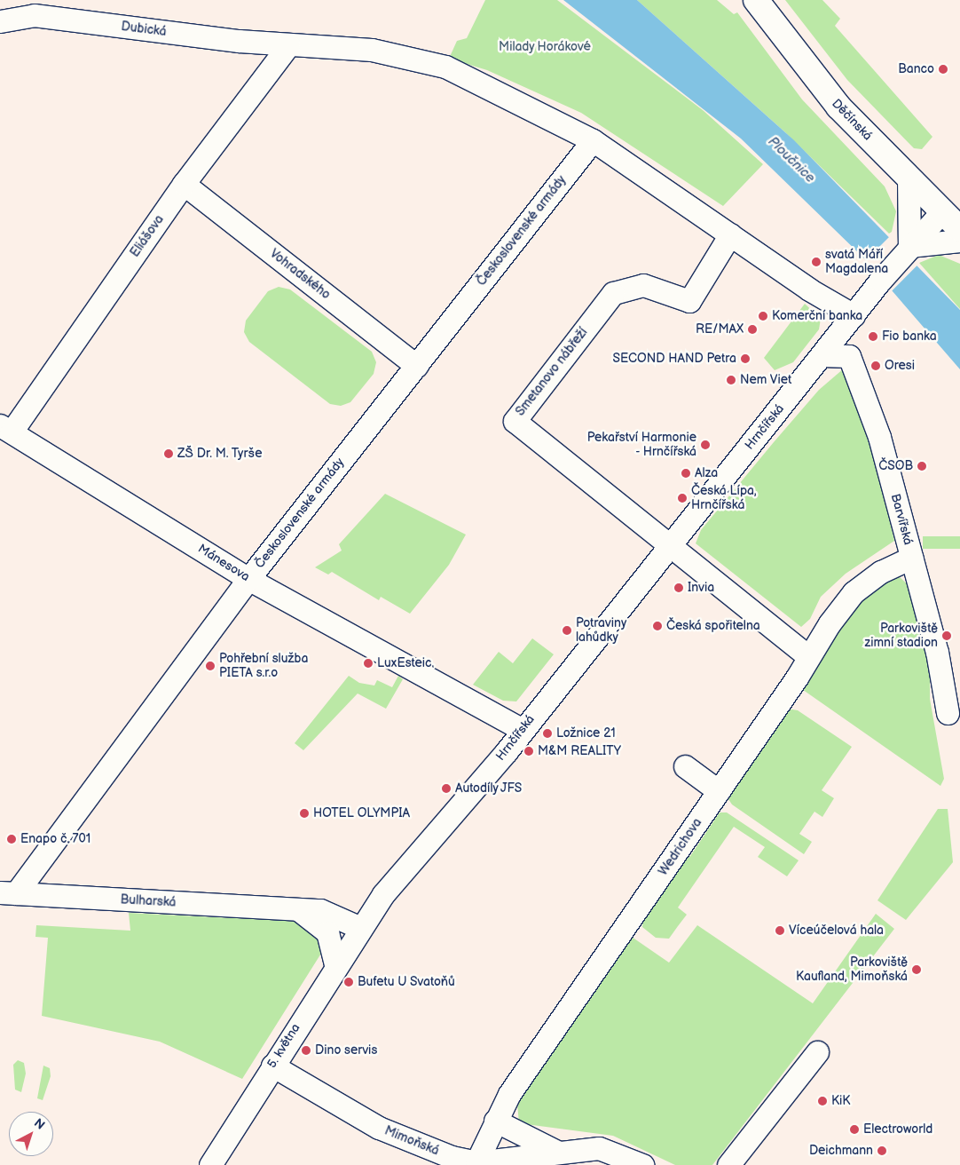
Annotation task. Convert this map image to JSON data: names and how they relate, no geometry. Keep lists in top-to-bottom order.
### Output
{
  "streets": {
    "main road": ["Děčínská"],
    "street": [
      "Dubická",
      "Československé armády",
      "Eliášova",
      "Vohradského",
      "Smetanovo nábřeží",
      "Hrnčířská",
      "Barvířská",
      "Mánesova",
      "Wedrichova",
      "Bulharská",
      "5. května",
      "Mimoňská"
    ]
  },
  "crossings": [
    ["Dubická", "Eliášova"],
    ["Děčínská", "Hrnčířská"],
    ["Československé armády", "Vohradského"],
    ["Československé armády", "Mánesova"],
    ["Československé armády", "Bulharská"],
    ["Eliášova", "Vohradského"],
    ["Eliášova", "Mánesova"],
    ["Smetanovo nábřeží", "Hrnčířská"],
    ["Hrnčířská", "Barvířská"],
    ["Hrnčířská", "Mánesova"],
    ["Hrnčířská", "Bulharská"],
    ["Hrnčířská", "5. května"],
    ["Barvířská", "Wedrichova"],
    ["Wedrichova", "Mimoňská"],
    ["Bulharská", "5. května"],
    ["5. května", "Mimoňská"]
  ],
  "water": ["Ploučnice"],
  "parks": ["Milady Horákové"],
  "places": [
    "Banco",
    "svatá Máří Magdalena",
    "Komerční banka",
    "RE/MAX",
    "Fio banka",
    "SECOND HAND Petra",
    "Oresi",
    "Nem Viet",
    "Pekařství Harmonie - Hrnčířská",
    "ZŠ Dr. M. Tyrše",
    "ČSOB",
    "Alza",
    "Česká Lípa, Hrnčířská",
    "Invia",
    "Česká spořitelna",
    "Potraviny lahůdky",
    "Parkoviště zimní stadion",
    "LuxEsteic.",
    "Pohřební služba PIETA s.r.o",
    "Ložnice 21",
    "M&M REALITY",
    "Autodíly JFS",
    "HOTEL OLYMPIA",
    "Enapo č. 701",
    "Víceúčelová hala",
    "Parkoviště Kaufland, Mimoňská",
    "Bufetu U Svatoňů",
    "Dino servis",
    "KiK",
    "Electroworld",
    "Deichmann"
  ],
  "north": "top right"
}
